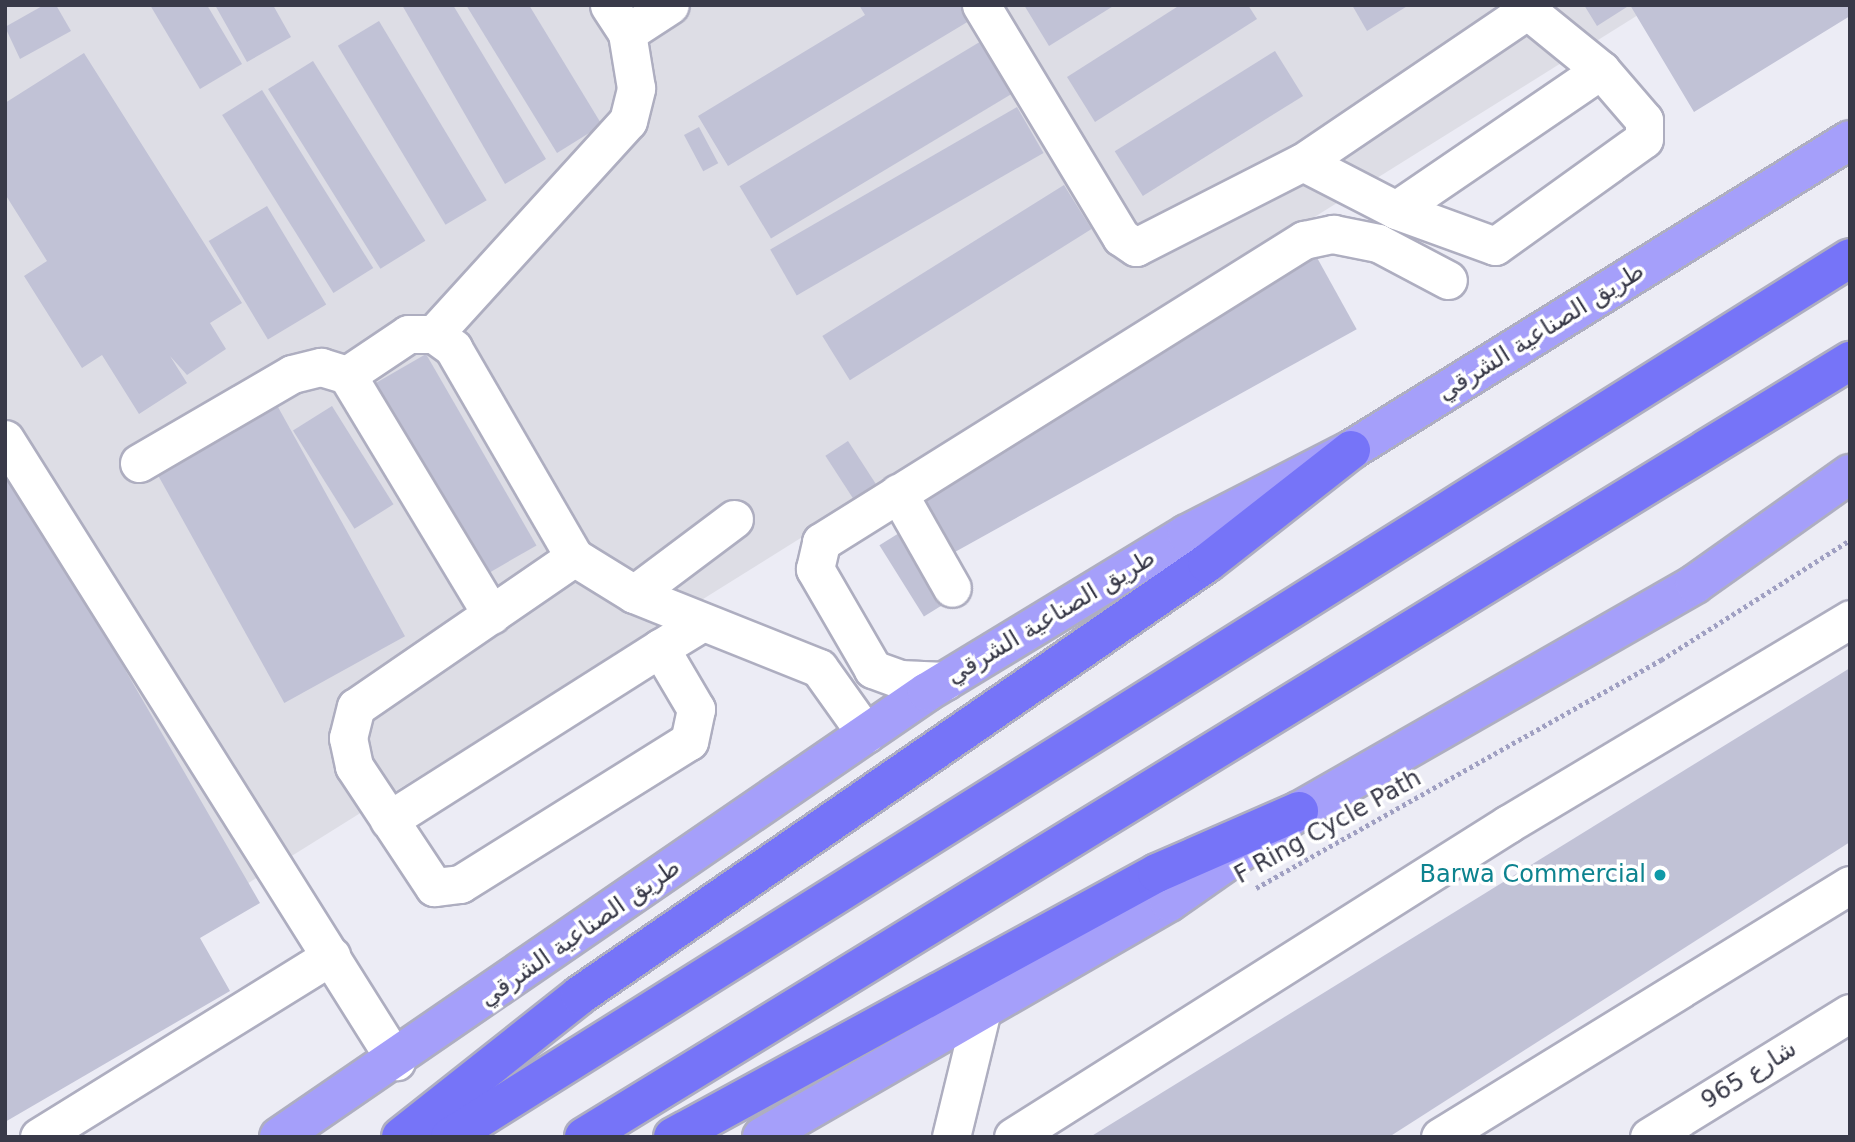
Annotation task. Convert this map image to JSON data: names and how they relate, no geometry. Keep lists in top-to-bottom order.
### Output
{
  "streets": {
    "main road": ["طريق الصناعية الشرقي"],
    "street": ["شارع 965"],
    "path": ["F Ring Cycle Path"]
  },
  "places": ["Barwa Commercial"]
}
